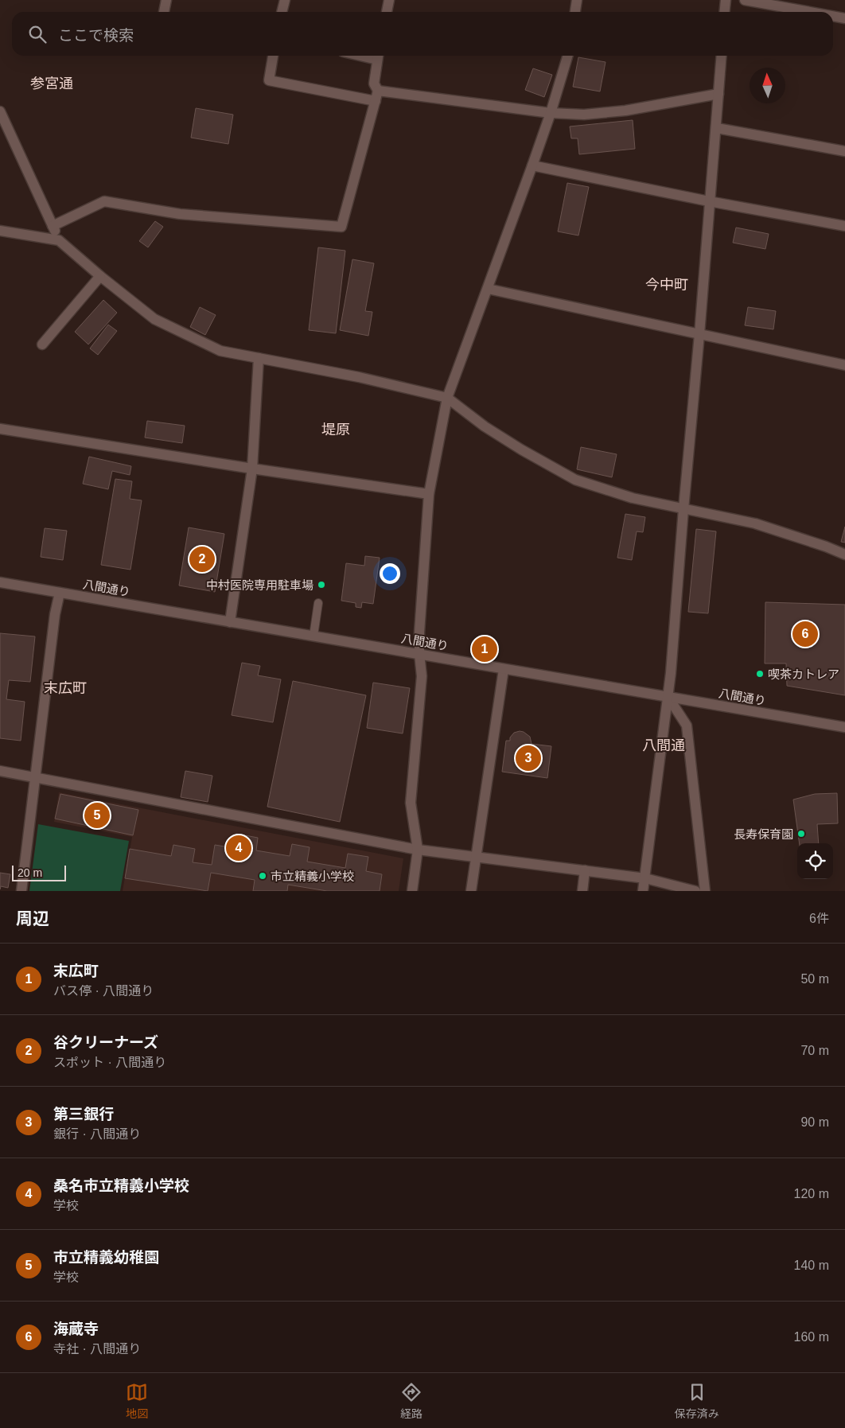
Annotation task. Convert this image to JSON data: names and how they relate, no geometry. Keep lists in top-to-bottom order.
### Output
{
  "streets": {
    "street": ["八間通り"]
  },
  "districts": [
    "参宮通",
    "今中町",
    "堤原",
    "末広町",
    "八間通"
  ],
  "places": [
    "中村医院専用駐車場",
    "喫茶カトレア",
    "長寿保育園",
    "市立精義小学校"
  ],
  "scale_bar": "20 m",
  "north": "top",
  "page": {
    "search": "ここで検索",
    "pins": [
      "2",
      "6",
      "1",
      "3",
      "5",
      "4"
    ],
    "scale": "20 m",
    "heading": ["周辺", "6件"],
    "list": [
      {
        "mark": "1",
        "name": "末広町",
        "note": "バス停 · 八間通り",
        "value": "50 m"
      },
      {
        "mark": "2",
        "name": "谷クリーナーズ",
        "note": "スポット · 八間通り",
        "value": "70 m"
      },
      {
        "mark": "3",
        "name": "第三銀行",
        "note": "銀行 · 八間通り",
        "value": "90 m"
      },
      {
        "mark": "4",
        "name": "桑名市立精義小学校",
        "note": "学校",
        "value": "120 m"
      },
      {
        "mark": "5",
        "name": "市立精義幼稚園",
        "note": "学校",
        "value": "140 m"
      },
      {
        "mark": "6",
        "name": "海蔵寺",
        "note": "寺社 · 八間通り",
        "value": "160 m"
      }
    ],
    "nav": ["地図", "経路", "保存済み"]
  }
}
